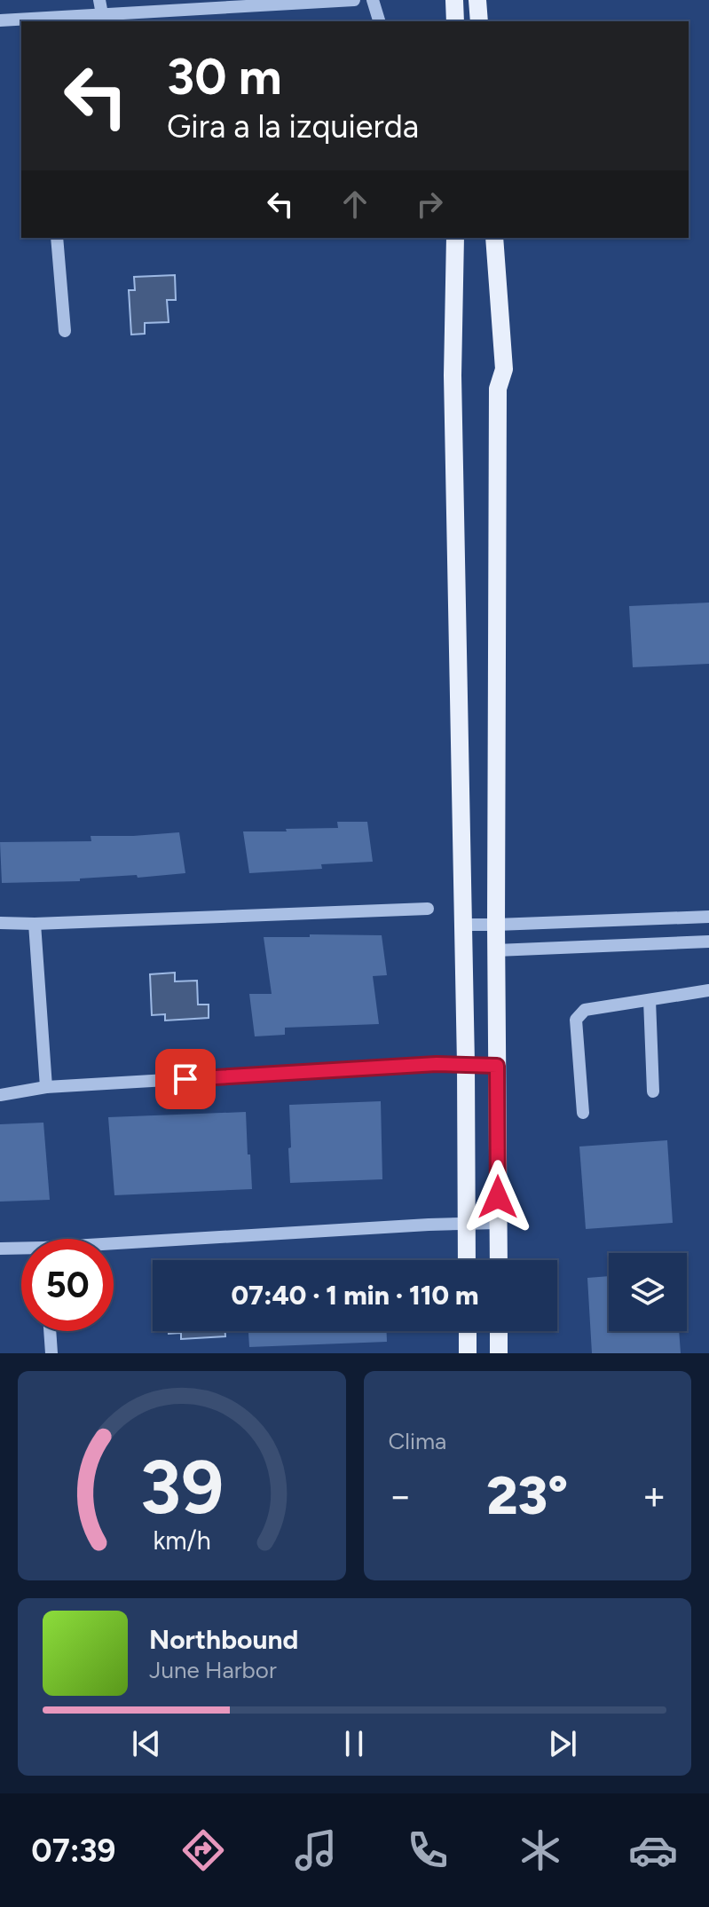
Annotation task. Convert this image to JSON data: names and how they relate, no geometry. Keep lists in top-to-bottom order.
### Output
{
  "page": {
    "turn": ["30 m", "Gira a la izquierda"],
    "limit": "50",
    "trip": "07:40 · 1 min · 110 m",
    "tile": "Clima",
    "heat": ["−", "23°", "+"],
    "song": ["Northbound", "June Harbor"],
    "tabs": "07:39",
    "gauge": ["39", "km/h"]
  }
}
